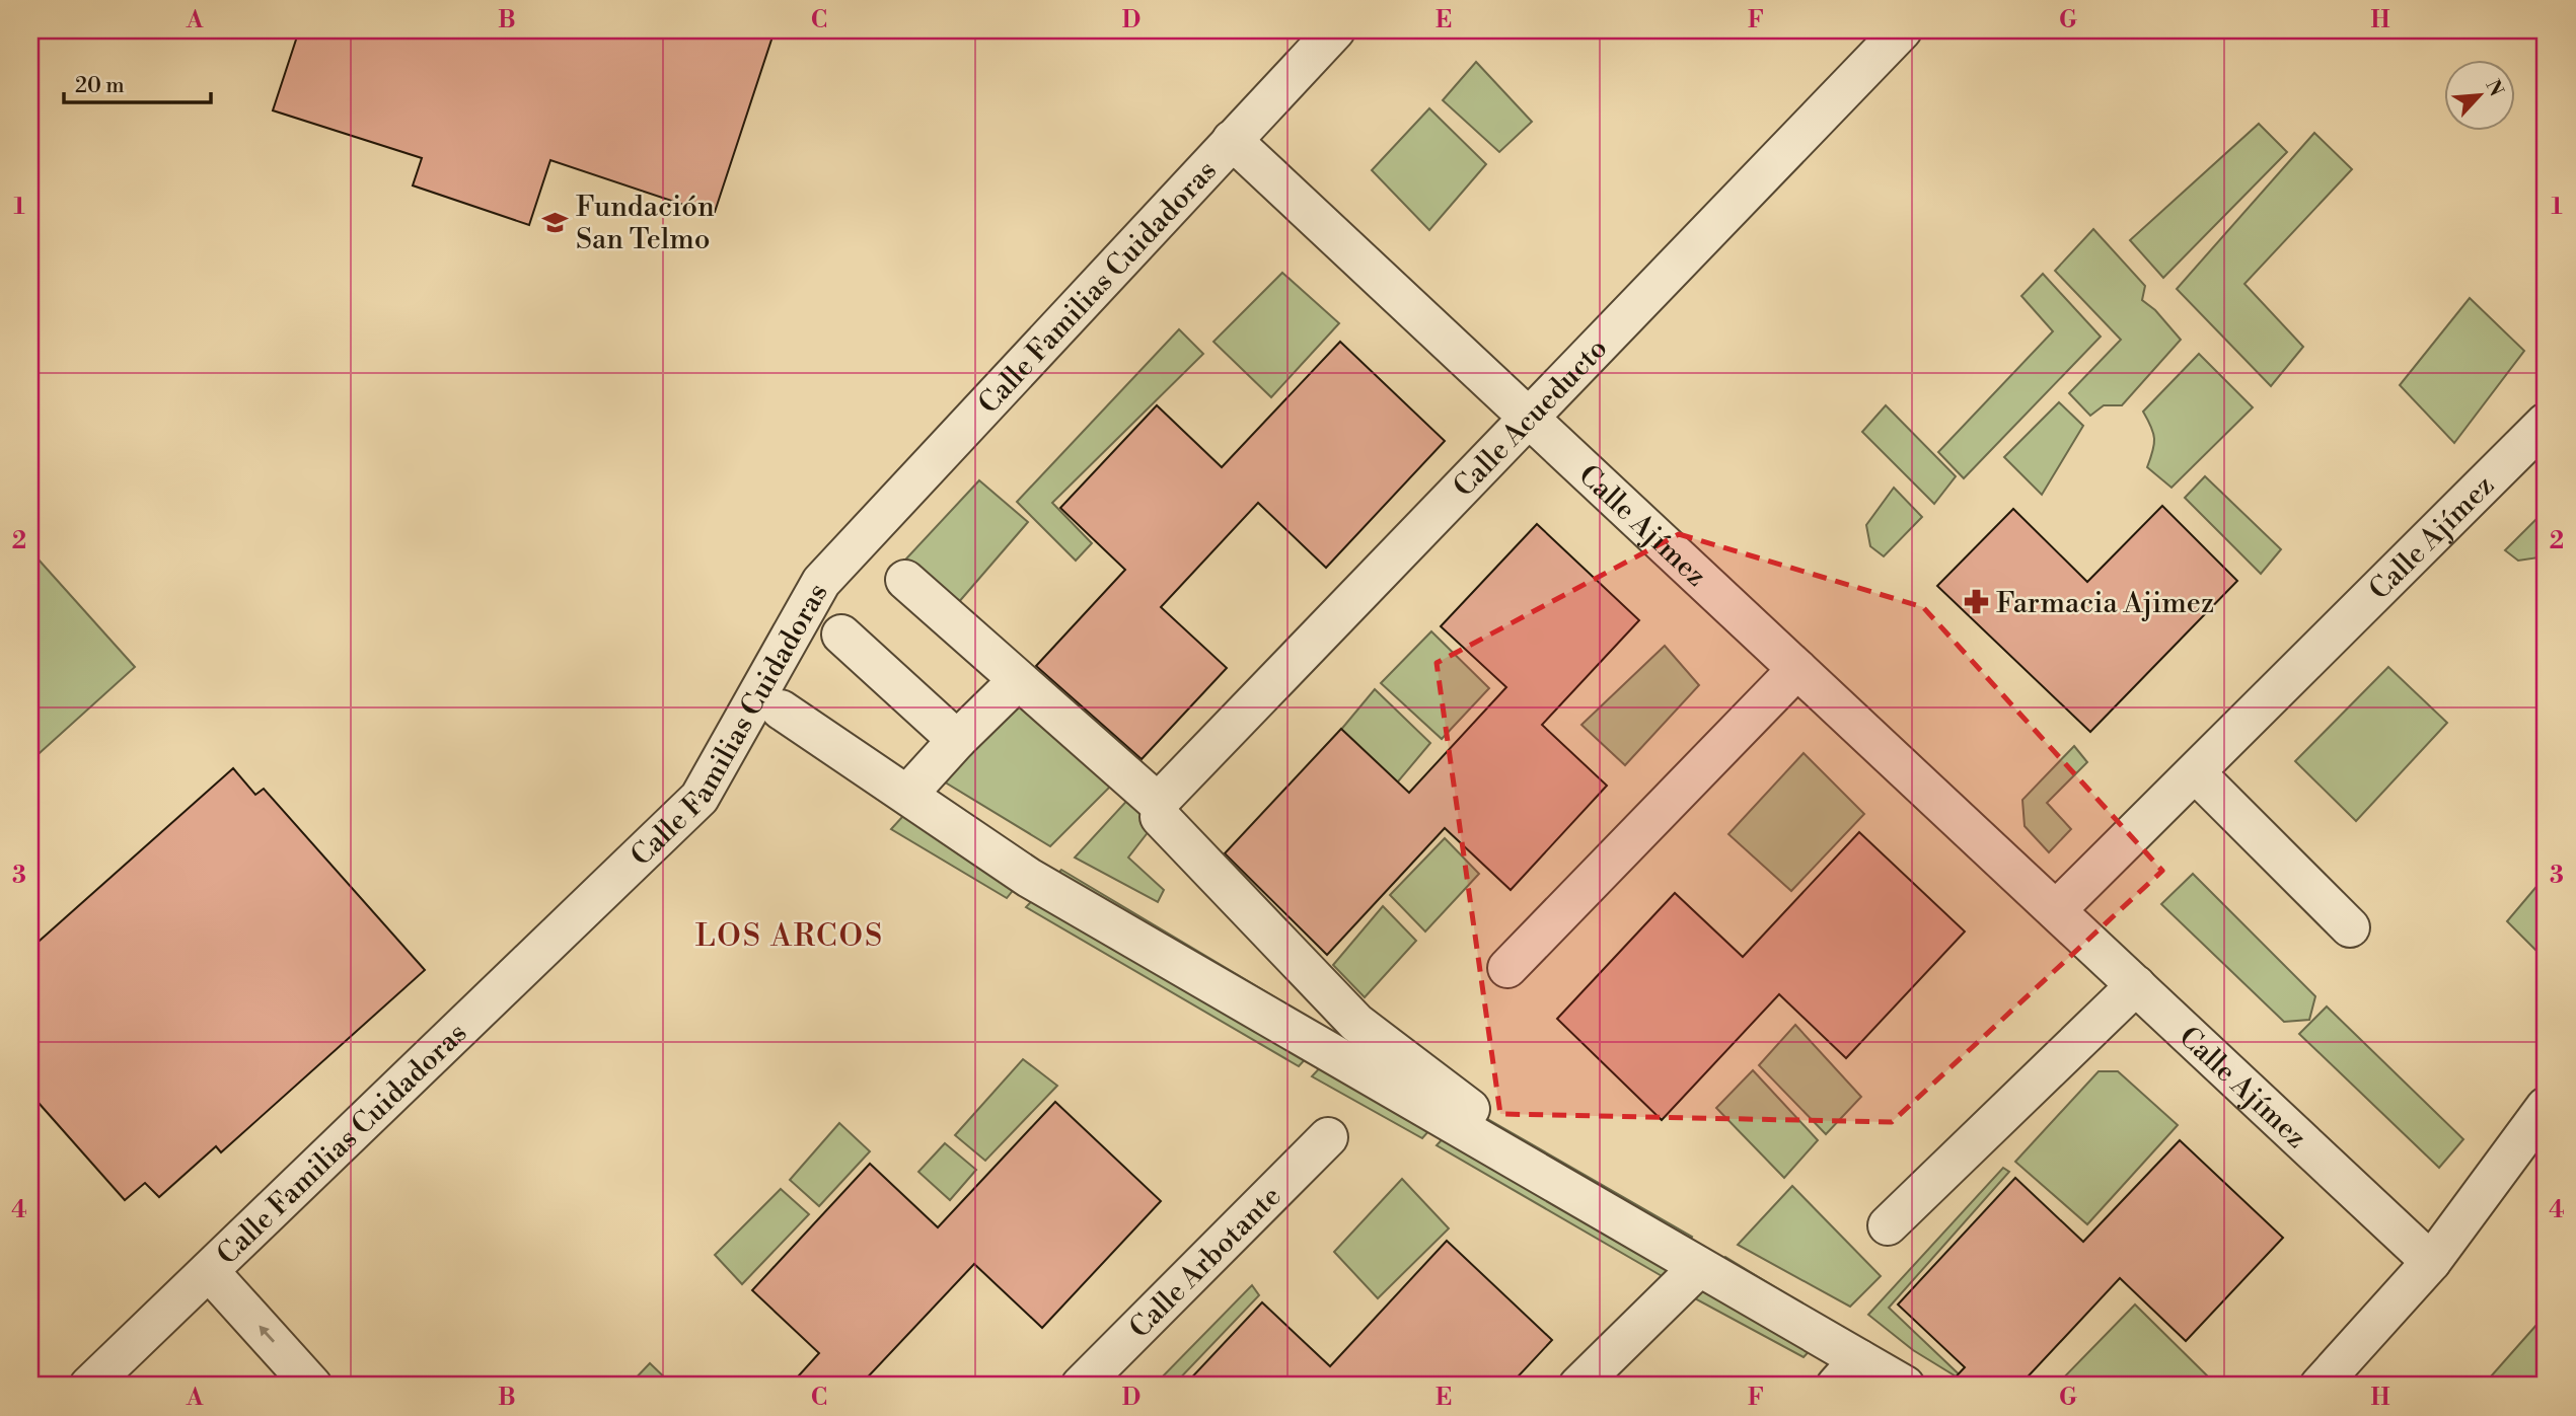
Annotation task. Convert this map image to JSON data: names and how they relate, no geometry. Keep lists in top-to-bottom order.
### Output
{
  "streets": {
    "street": [
      "Calle Familias Cuidadoras",
      "Calle Acueducto",
      "Calle Ajímez",
      "Calle Arbotante"
    ]
  },
  "crossings": [
    ["Calle Familias Cuidadoras", "Calle Ajímez"],
    ["Calle Acueducto", "Calle Ajímez"]
  ],
  "districts": ["LOS ARCOS"],
  "places": {
    "school or university": ["Fundación San Telmo"],
    "pharmacy": ["Farmacia Ajimez"]
  },
  "scale_bar": "20 m",
  "north": "top right",
  "grid": {
    "columns": [
      "A",
      "B",
      "C",
      "D",
      "E",
      "F",
      "G",
      "H"
    ],
    "rows": [
      "1",
      "2",
      "3",
      "4"
    ]
  }
}
